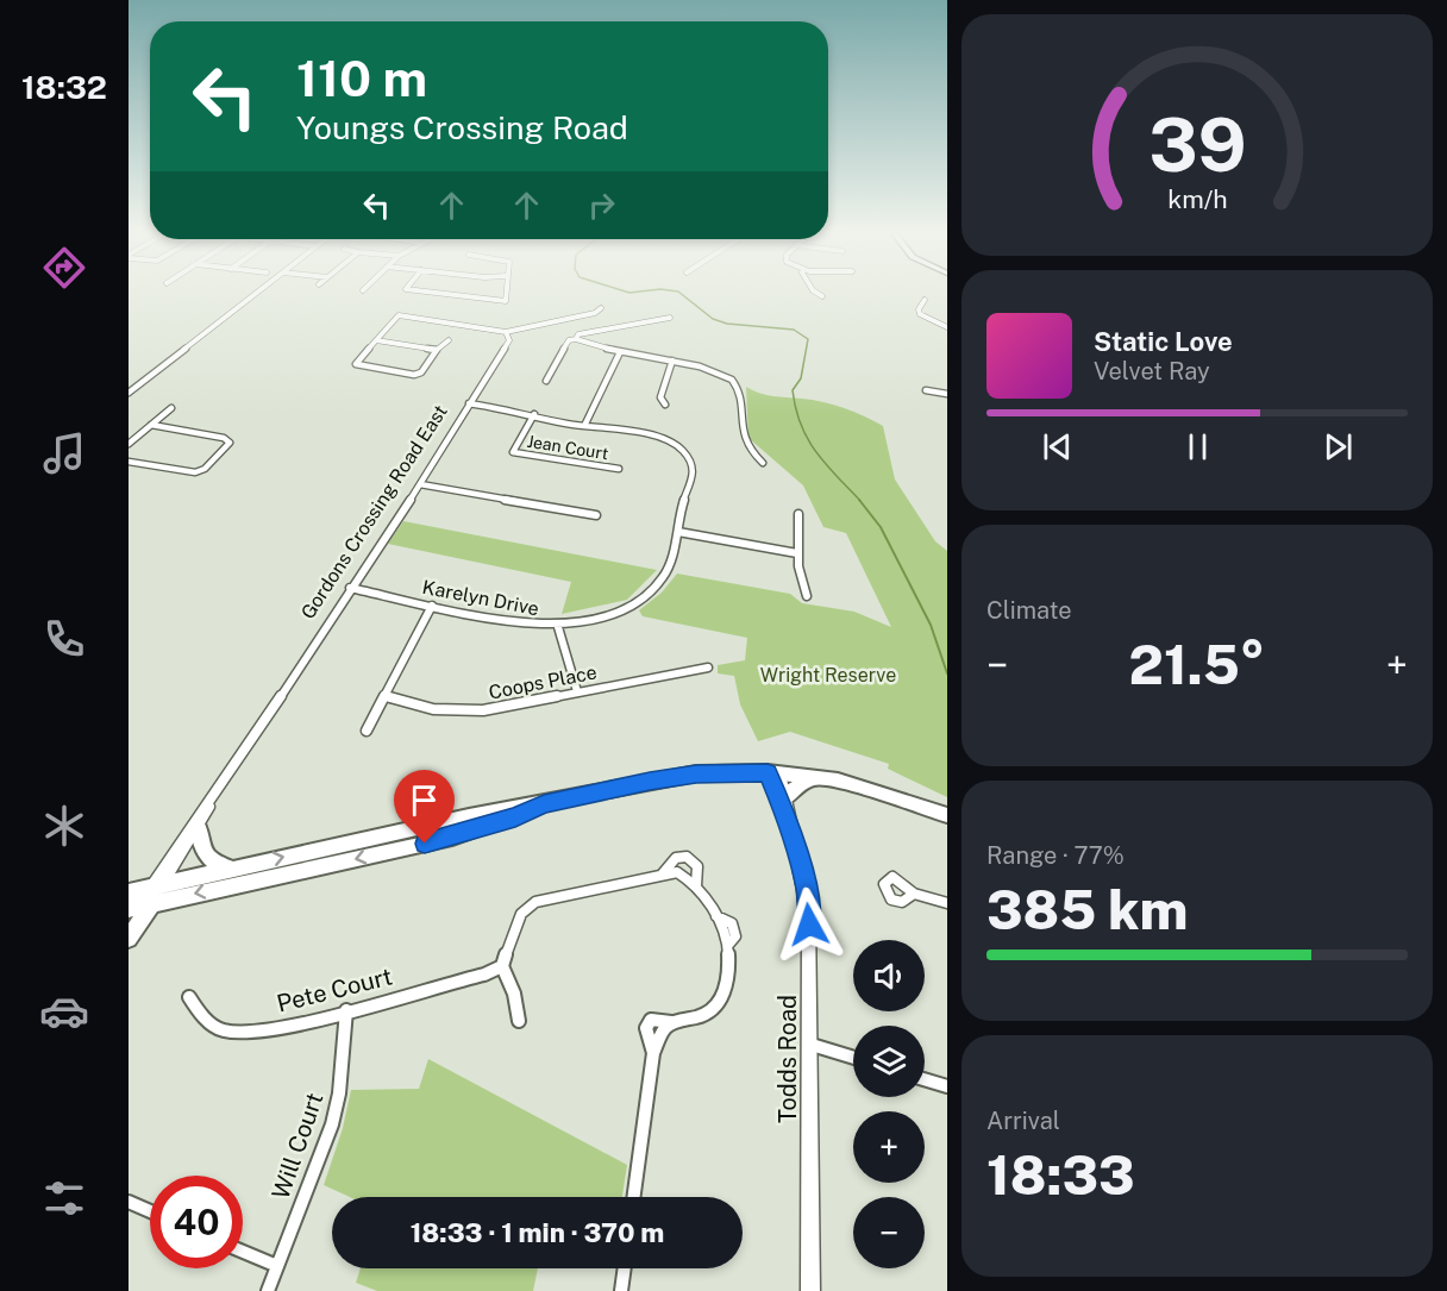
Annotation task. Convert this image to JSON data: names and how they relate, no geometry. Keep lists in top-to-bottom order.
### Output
{
  "streets": {
    "street": [
      "Jean Court",
      "Gordons Crossing Road East",
      "Karelyn Drive",
      "Coops Place",
      "Pete Court",
      "Todds Road",
      "Will Court"
    ]
  },
  "crossings": [
    ["Jean Court", "Karelyn Drive"],
    ["Gordons Crossing Road East", "Karelyn Drive"],
    ["Pete Court", "Will Court"]
  ],
  "parks": ["Wright Reserve"],
  "page": {
    "tabs": "18:32",
    "turn": ["110 m", "Youngs Crossing Road"],
    "song": ["Static Love", "Velvet Ray"],
    "tile": [
      "Climate",
      ["Range · 77%", "385 km"],
      ["Arrival", "18:33"]
    ],
    "heat": ["−", "21.5°", "+"],
    "map_buttons": ["+", "−"],
    "limit": "40",
    "trip": "18:33 · 1 min · 370 m",
    "gauge": ["39", "km/h"]
  }
}
